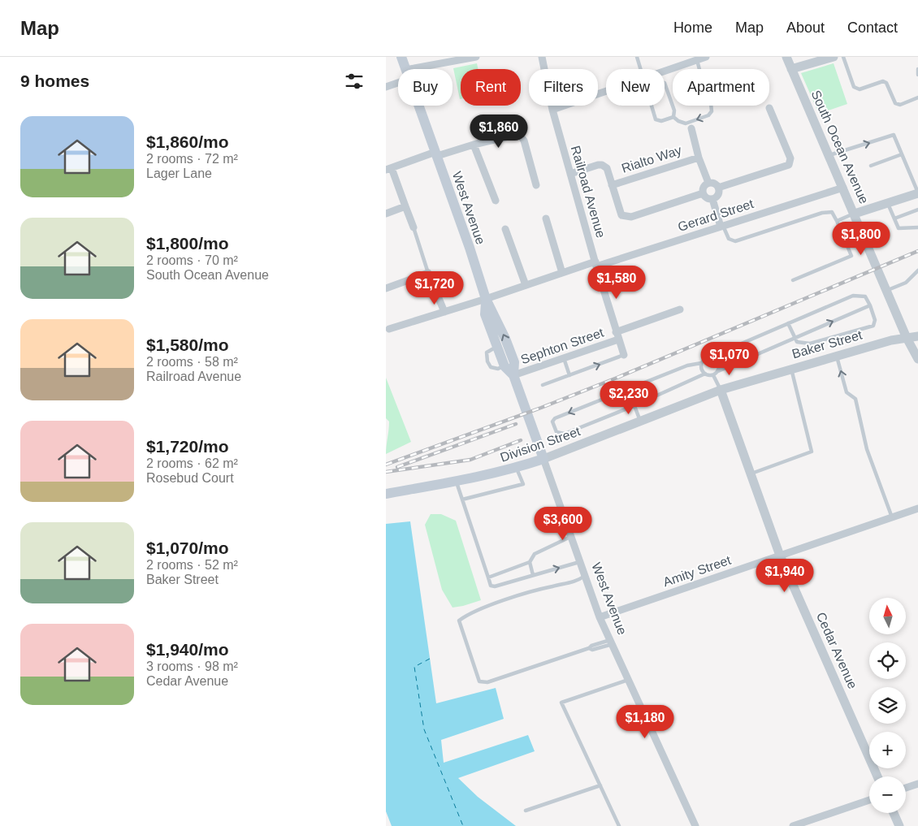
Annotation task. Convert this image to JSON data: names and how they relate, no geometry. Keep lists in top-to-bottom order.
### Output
{
  "streets": {
    "main road": ["West Avenue", "Division Street"],
    "street": [
      "South Ocean Avenue",
      "Rialto Way",
      "Railroad Avenue",
      "Gerard Street",
      "Baker Street",
      "Sephton Street",
      "Amity Street",
      "Cedar Avenue"
    ]
  },
  "crossings": [
    ["South Ocean Avenue", "Gerard Street"],
    ["South Ocean Avenue", "Baker Street"],
    ["Railroad Avenue", "Gerard Street"],
    ["Railroad Avenue", "Sephton Street"],
    ["West Avenue", "Gerard Street"],
    ["West Avenue", "Sephton Street"],
    ["West Avenue", "Division Street"],
    ["West Avenue", "Amity Street"],
    ["Baker Street", "Division Street"],
    ["Baker Street", "Cedar Avenue"],
    ["Division Street", "Cedar Avenue"],
    ["Amity Street", "Cedar Avenue"]
  ],
  "north": "top",
  "page": {
    "header": "Map",
    "nav": [
      "Home",
      "Map",
      "About",
      "Contact"
    ],
    "heading": "9 homes",
    "chip": [
      "Buy",
      "Rent",
      "Filters",
      "New",
      "Apartment"
    ],
    "list": [
      {
        "name": "$1,860/mo",
        "note": "2 rooms · 72 m² · Lager Lane"
      },
      {
        "name": "$1,800/mo",
        "note": "2 rooms · 70 m² · South Ocean Avenue"
      },
      {
        "name": "$1,580/mo",
        "note": "2 rooms · 58 m² · Railroad Avenue"
      },
      {
        "name": "$1,720/mo",
        "note": "2 rooms · 62 m² · Rosebud Court"
      },
      {
        "name": "$1,070/mo",
        "note": "2 rooms · 52 m² · Baker Street"
      },
      {
        "name": "$1,940/mo",
        "note": "3 rooms · 98 m² · Cedar Avenue"
      }
    ],
    "price": [
      "$1,860",
      "$1,800",
      "$1,580",
      "$1,720",
      "$1,070",
      "$2,230",
      "$3,600",
      "$1,940",
      "$1,180"
    ],
    "map_buttons": ["+", "−"]
  }
}
